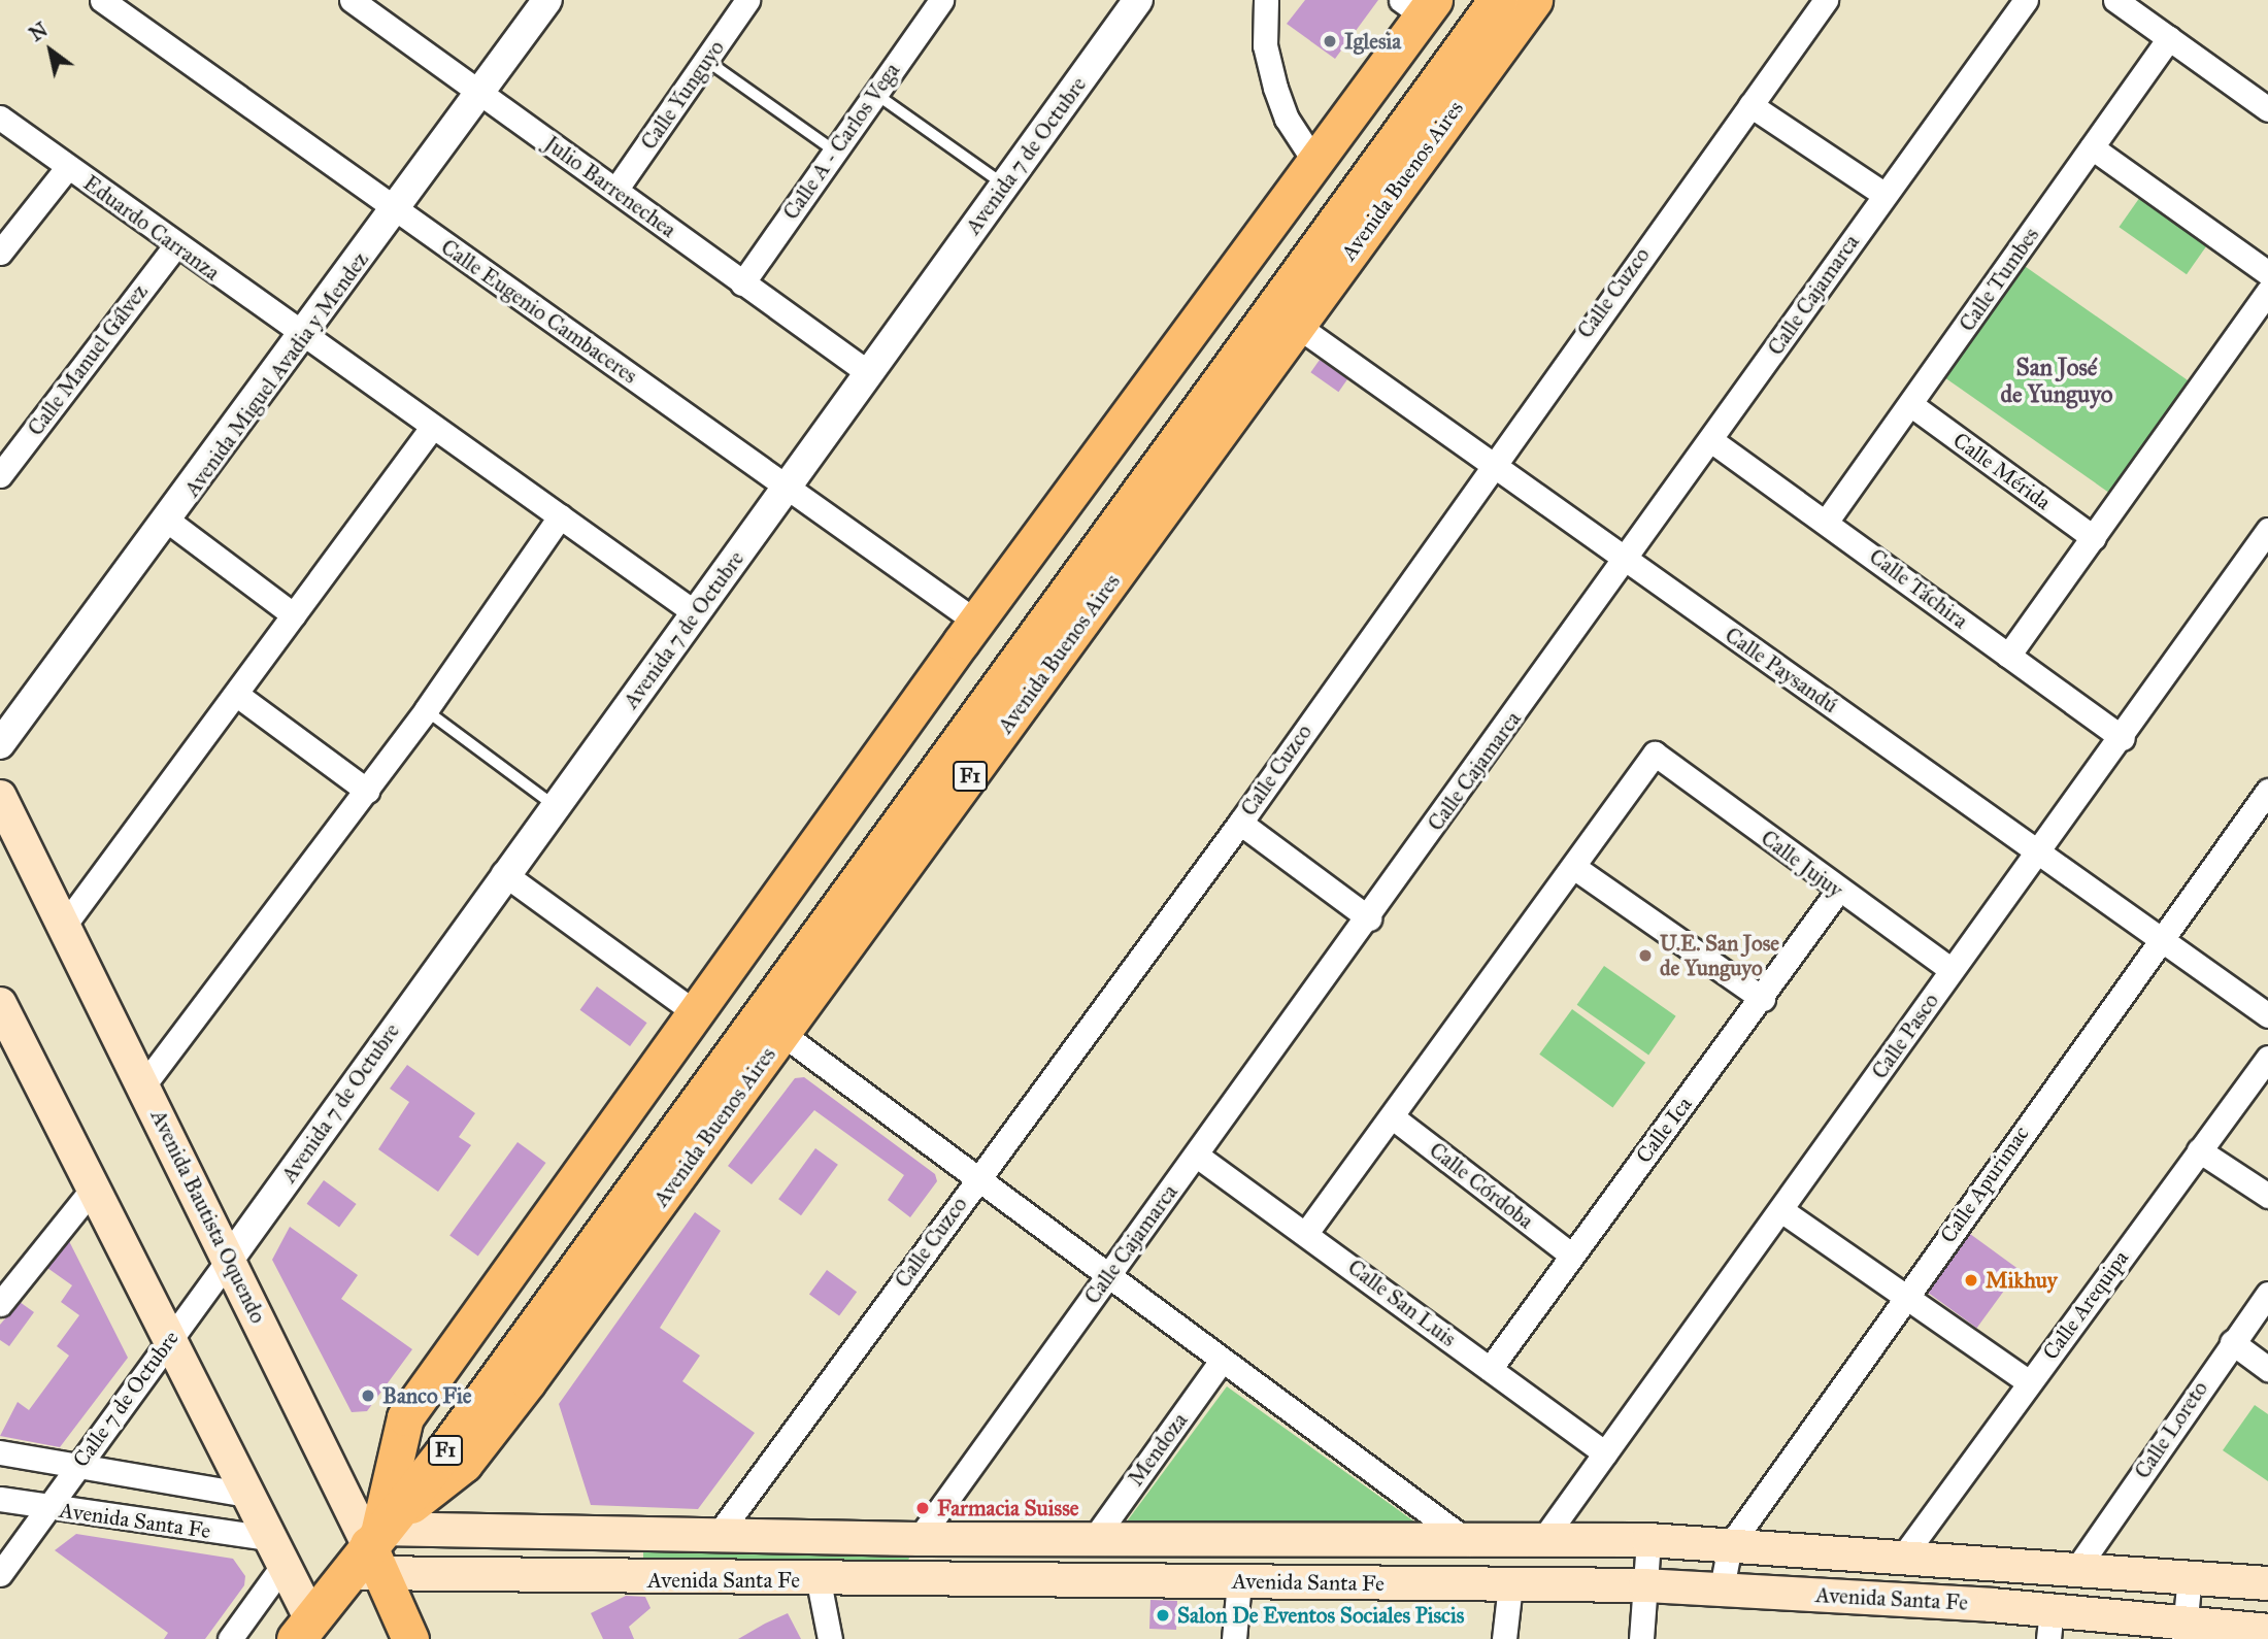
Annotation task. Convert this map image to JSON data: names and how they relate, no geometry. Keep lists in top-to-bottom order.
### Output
{
  "streets": {
    "highway": ["Avenida Buenos Aires", "F1"],
    "main road": ["Avenida Bautista Oquendo", "Avenida Santa Fe"],
    "street": [
      "Calle Yunguyo",
      "Calle A - Carlos Vega",
      "Avenida 7 de Octubre",
      "Julio Barrenechea",
      "Eduardo Carranza",
      "Calle Tumbes",
      "Calle Cuzco",
      "Calle Cajamarca",
      "Calle Eugenio Cambaceres",
      "Calle Manuel Gálvez",
      "Avenida Miguel Avadia y Mendez",
      "Calle Mérida",
      "Calle Táchira",
      "Calle Paysandú",
      "Calle Jujuy",
      "Calle Pasco",
      "Calle Ica",
      "Calle Apurimac",
      "Calle Córdoba",
      "Calle San Luis",
      "Calle Arequipa",
      "Calle 7 de Octubre",
      "Calle Loreto",
      "Mendoza"
    ]
  },
  "crossings": [
    ["Calle Yunguyo", "Julio Barrenechea"],
    ["Calle A - Carlos Vega", "Julio Barrenechea"],
    ["Avenida 7 de Octubre", "Julio Barrenechea"],
    ["Avenida 7 de Octubre", "Eduardo Carranza"],
    ["Avenida 7 de Octubre", "Calle Eugenio Cambaceres"],
    ["Avenida 7 de Octubre", "Avenida Bautista Oquendo"],
    ["Avenida 7 de Octubre", "Calle 7 de Octubre"],
    ["Avenida Buenos Aires", "Calle Eugenio Cambaceres"],
    ["Avenida Buenos Aires", "Calle Paysandú"],
    ["Avenida Buenos Aires", "Avenida Bautista Oquendo"],
    ["Avenida Buenos Aires", "Avenida Santa Fe"],
    ["Julio Barrenechea", "Avenida Miguel Avadia y Mendez"],
    ["Eduardo Carranza", "Calle Manuel Gálvez"],
    ["Eduardo Carranza", "Avenida Miguel Avadia y Mendez"],
    ["Calle Tumbes", "Calle Mérida"],
    ["Calle Tumbes", "Calle Táchira"],
    ["Calle Cuzco", "Calle Paysandú"],
    ["Calle Cuzco", "Avenida Santa Fe"],
    ["Calle Cajamarca", "Calle Táchira"],
    ["Calle Cajamarca", "Calle Paysandú"],
    ["Calle Cajamarca", "Calle San Luis"],
    ["Calle Cajamarca", "Avenida Santa Fe"],
    ["Calle Eugenio Cambaceres", "Avenida Miguel Avadia y Mendez"],
    ["Calle Táchira", "Calle Pasco"],
    ["Calle Paysandú", "Calle Pasco"],
    ["Calle Paysandú", "Calle Apurimac"],
    ["Calle Jujuy", "Calle Pasco"],
    ["Calle Jujuy", "Calle Ica"],
    ["Calle Pasco", "Calle San Luis"],
    ["Calle Pasco", "Avenida Santa Fe"],
    ["Calle Ica", "Calle Córdoba"],
    ["Calle Ica", "Calle San Luis"],
    ["Calle Apurimac", "Avenida Santa Fe"],
    ["Avenida Bautista Oquendo", "Calle 7 de Octubre"],
    ["Avenida Bautista Oquendo", "Avenida Santa Fe"],
    ["Calle Arequipa", "Avenida Santa Fe"],
    ["Calle 7 de Octubre", "Avenida Santa Fe"],
    ["Calle Loreto", "Avenida Santa Fe"],
    ["Mendoza", "Avenida Santa Fe"]
  ],
  "districts": ["San José de Yunguyo"],
  "places": [
    "Iglesia",
    "U.E. San Jose de Yunguyo",
    "Mikhuy",
    "Banco Fie",
    "Farmacia Suisse",
    "Salon De Eventos Sociales Piscis"
  ],
  "north": "top left"
}
